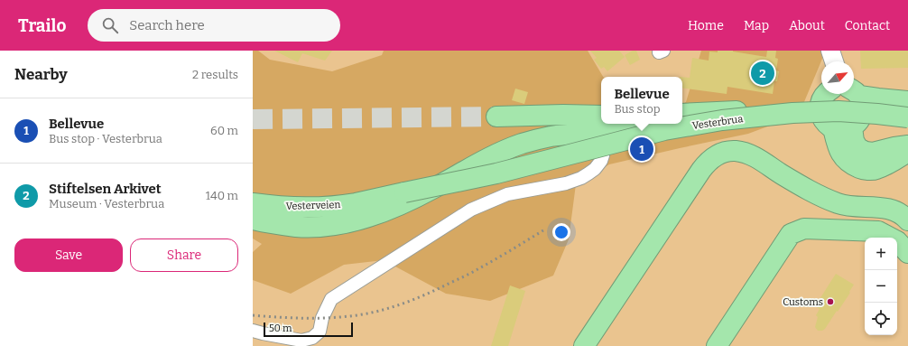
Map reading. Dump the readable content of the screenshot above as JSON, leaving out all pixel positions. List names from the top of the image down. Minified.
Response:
{"streets":{"highway":["Vesterbrua","Vesterveien"]},"crossings":[["Vesterbrua","Vesterveien"]],"places":["Customs"],"scale_bar":"50 m","north":"top right","page":{"header":"Trailo","search":"Search here","nav":["Home","Map","About","Contact"],"heading":["Nearby","2 results"],"pins":["2","1"],"popup":["Bellevue","Bus stop"],"list":[{"mark":"1","name":"Bellevue","note":"Bus stop · Vesterbrua","value":"60 m"},{"mark":"2","name":"Stiftelsen Arkivet","note":"Museum · Vesterbrua","value":"140 m"}],"buttons":["Save","Share"],"map_buttons":["+","−"],"scale":"50 m"}}
